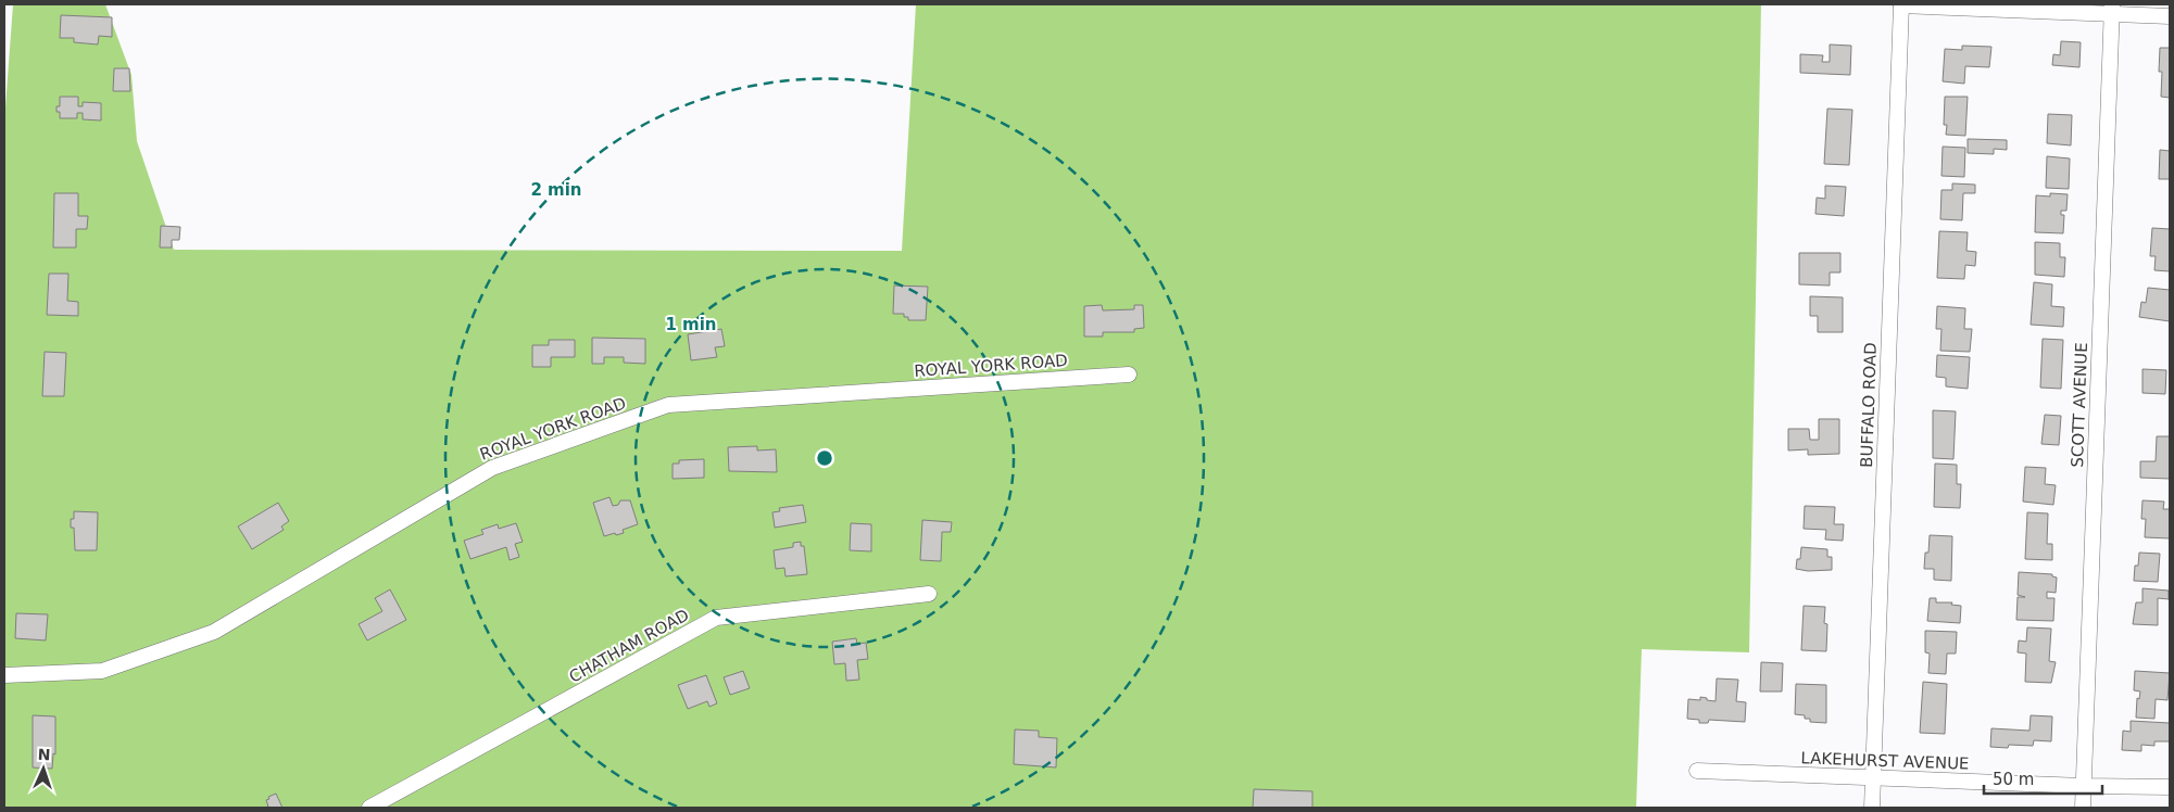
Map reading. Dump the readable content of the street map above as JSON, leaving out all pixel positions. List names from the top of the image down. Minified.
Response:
{"streets":{"street":["ROYAL YORK ROAD","BUFFALO ROAD","SCOTT AVENUE","CHATHAM ROAD","LAKEHURST AVENUE"]},"crossings":[["BUFFALO ROAD","LAKEHURST AVENUE"],["SCOTT AVENUE","LAKEHURST AVENUE"]],"scale_bar":"50 m","north":"top","rings":["2 min","1 min"]}
